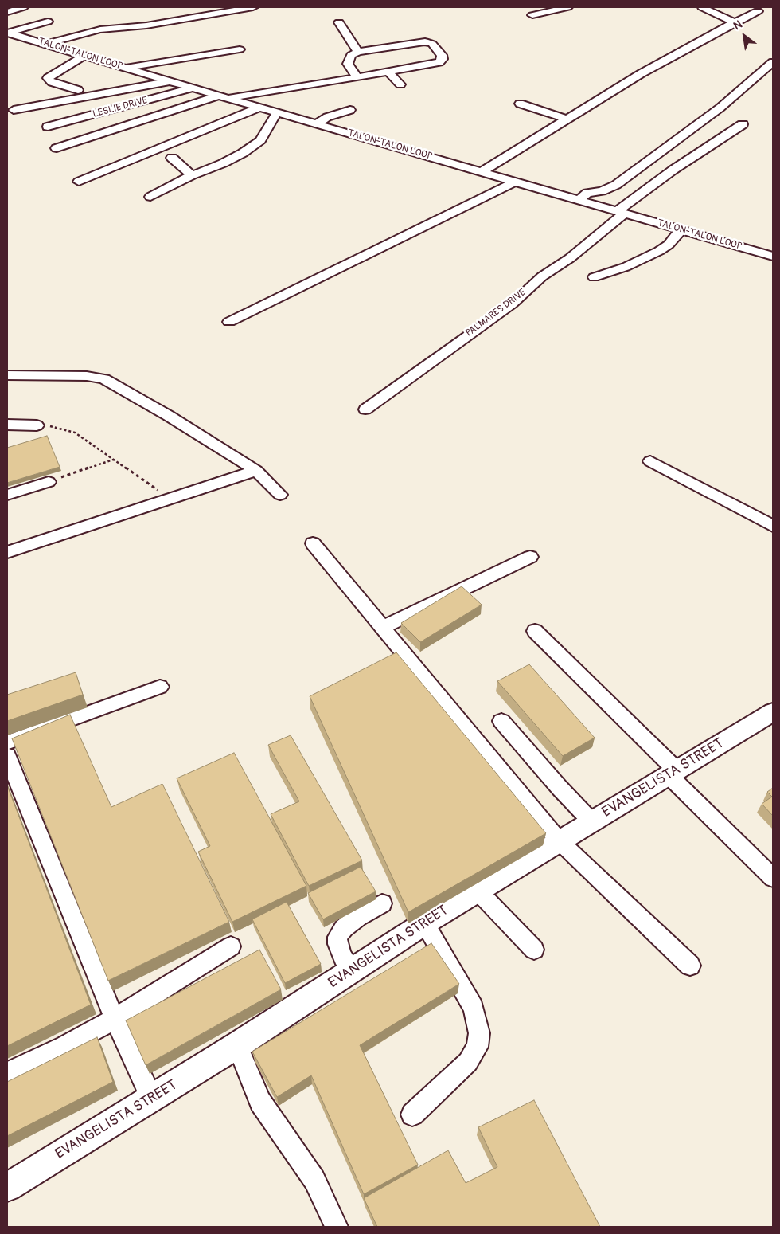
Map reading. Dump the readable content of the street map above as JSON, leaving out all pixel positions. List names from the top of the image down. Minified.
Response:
{"streets":{"main road":["EVANGELISTA STREET"],"street":["TALON-TALON LOOP","LESLIE DRIVE","PALMARES DRIVE"]},"crossings":[["TALON-TALON LOOP","LESLIE DRIVE"],["TALON-TALON LOOP","PALMARES DRIVE"]],"north":"top left"}
